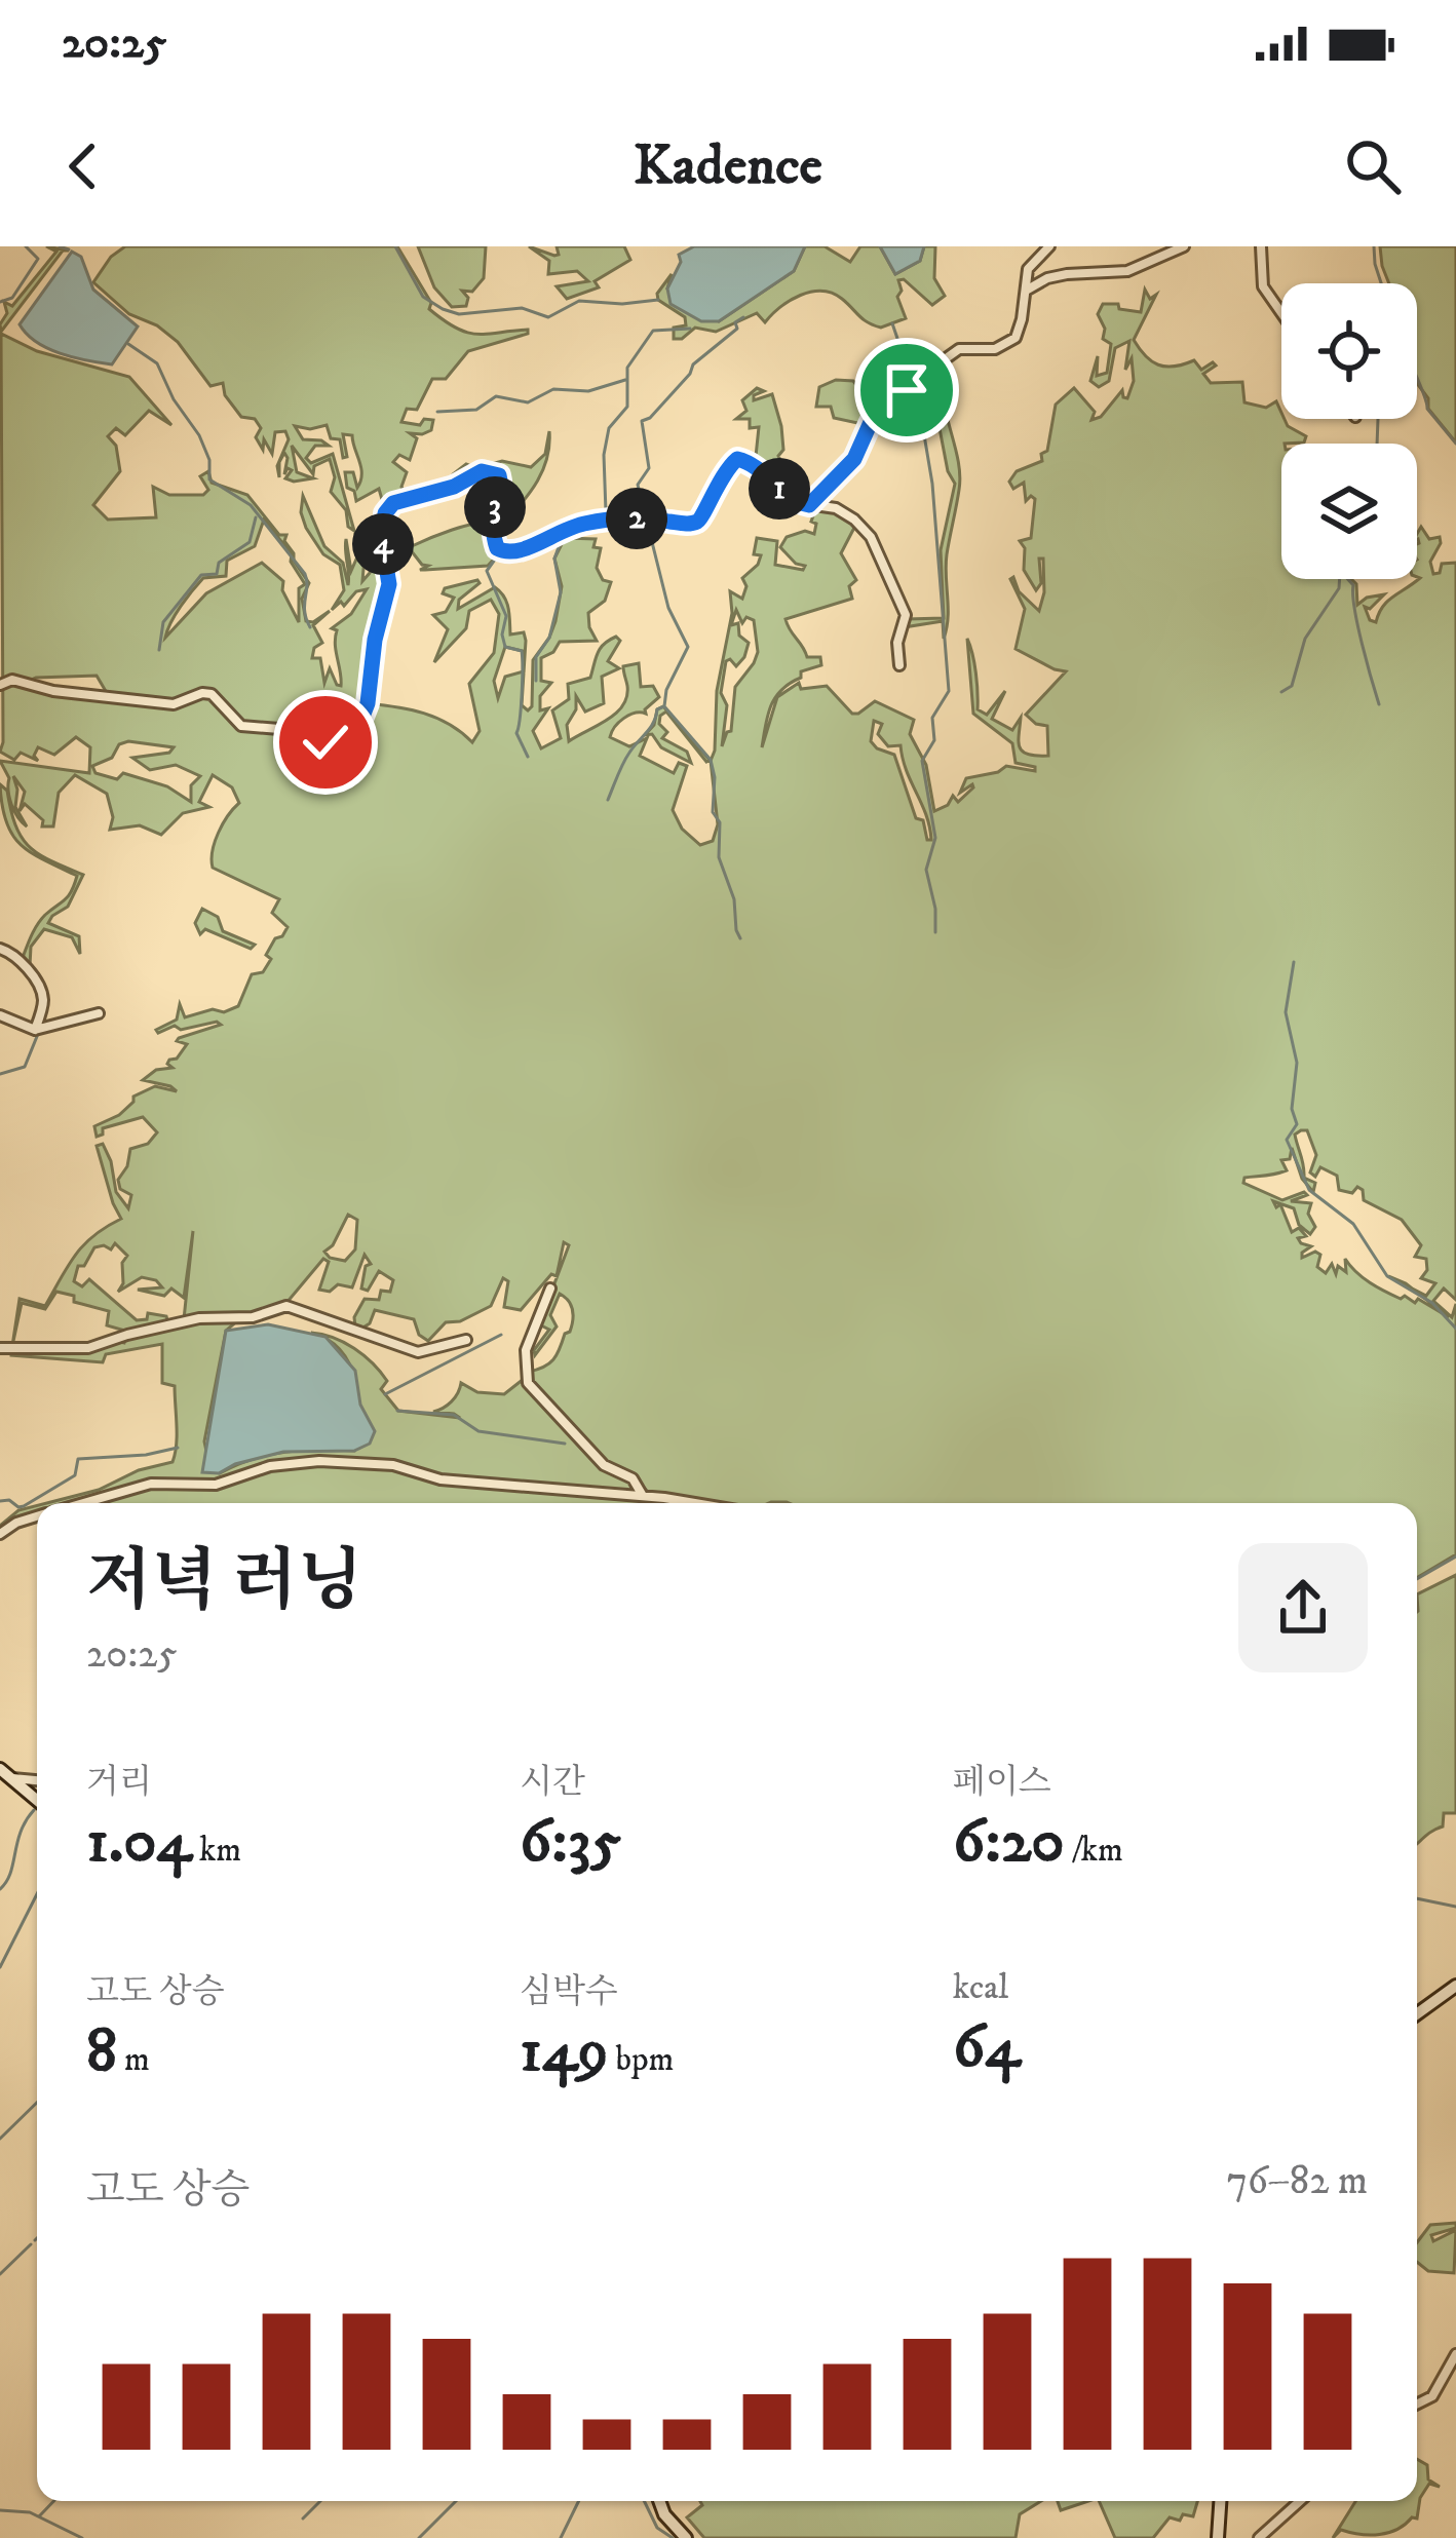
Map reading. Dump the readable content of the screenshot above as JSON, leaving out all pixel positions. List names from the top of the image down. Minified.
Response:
{"page":{"status":"20:25","header":"Kadence","pins":["1","3","2","4"],"heading":["저녁 러닝","20:25"],"stats":[["거리","1.04 km"],["시간","6:35"],["페이스","6:20 /km"],["고도 상승","8 m"],["심박수","149 bpm"],["kcal","64"]],"chart":["고도 상승","76–82 m"]}}
